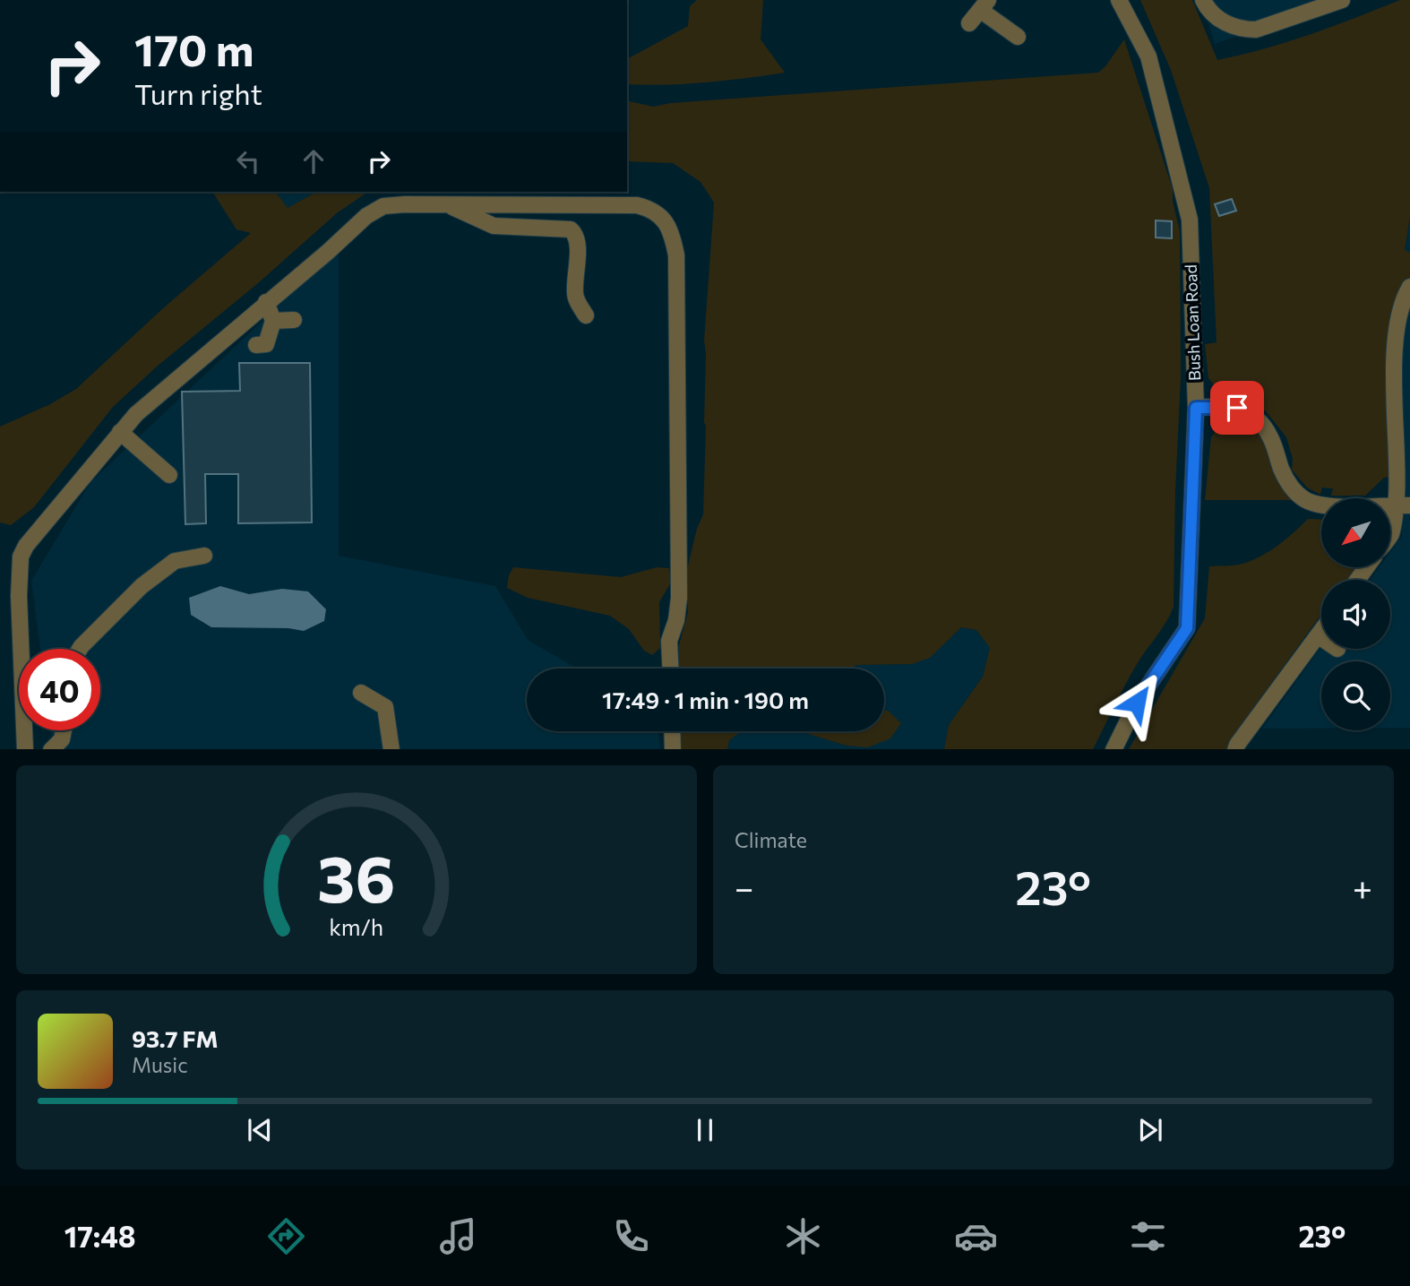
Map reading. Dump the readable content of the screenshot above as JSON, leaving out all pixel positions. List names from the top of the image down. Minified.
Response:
{"streets":{"street":["Bush Loan Road"]},"north":"bottom left","page":{"turn":["170 m","Turn right"],"limit":"40","trip":"17:49 · 1 min · 190 m","tile":"Climate","heat":["−","23°","+"],"song":["93.7 FM","Music"],"tabs":["17:48","23°"],"gauge":["36","km/h"]}}
